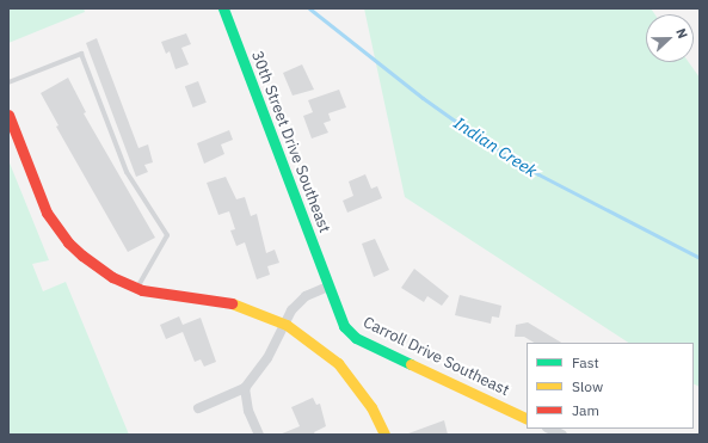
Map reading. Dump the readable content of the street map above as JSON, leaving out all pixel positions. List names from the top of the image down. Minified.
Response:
{"streets":{"street":["30th Street Drive Southeast","Carroll Drive Southeast"]},"crossings":[["30th Street Drive Southeast","Carroll Drive Southeast"]],"water":["Indian Creek"],"legend":["Fast","Slow","Jam"],"north":"right"}
